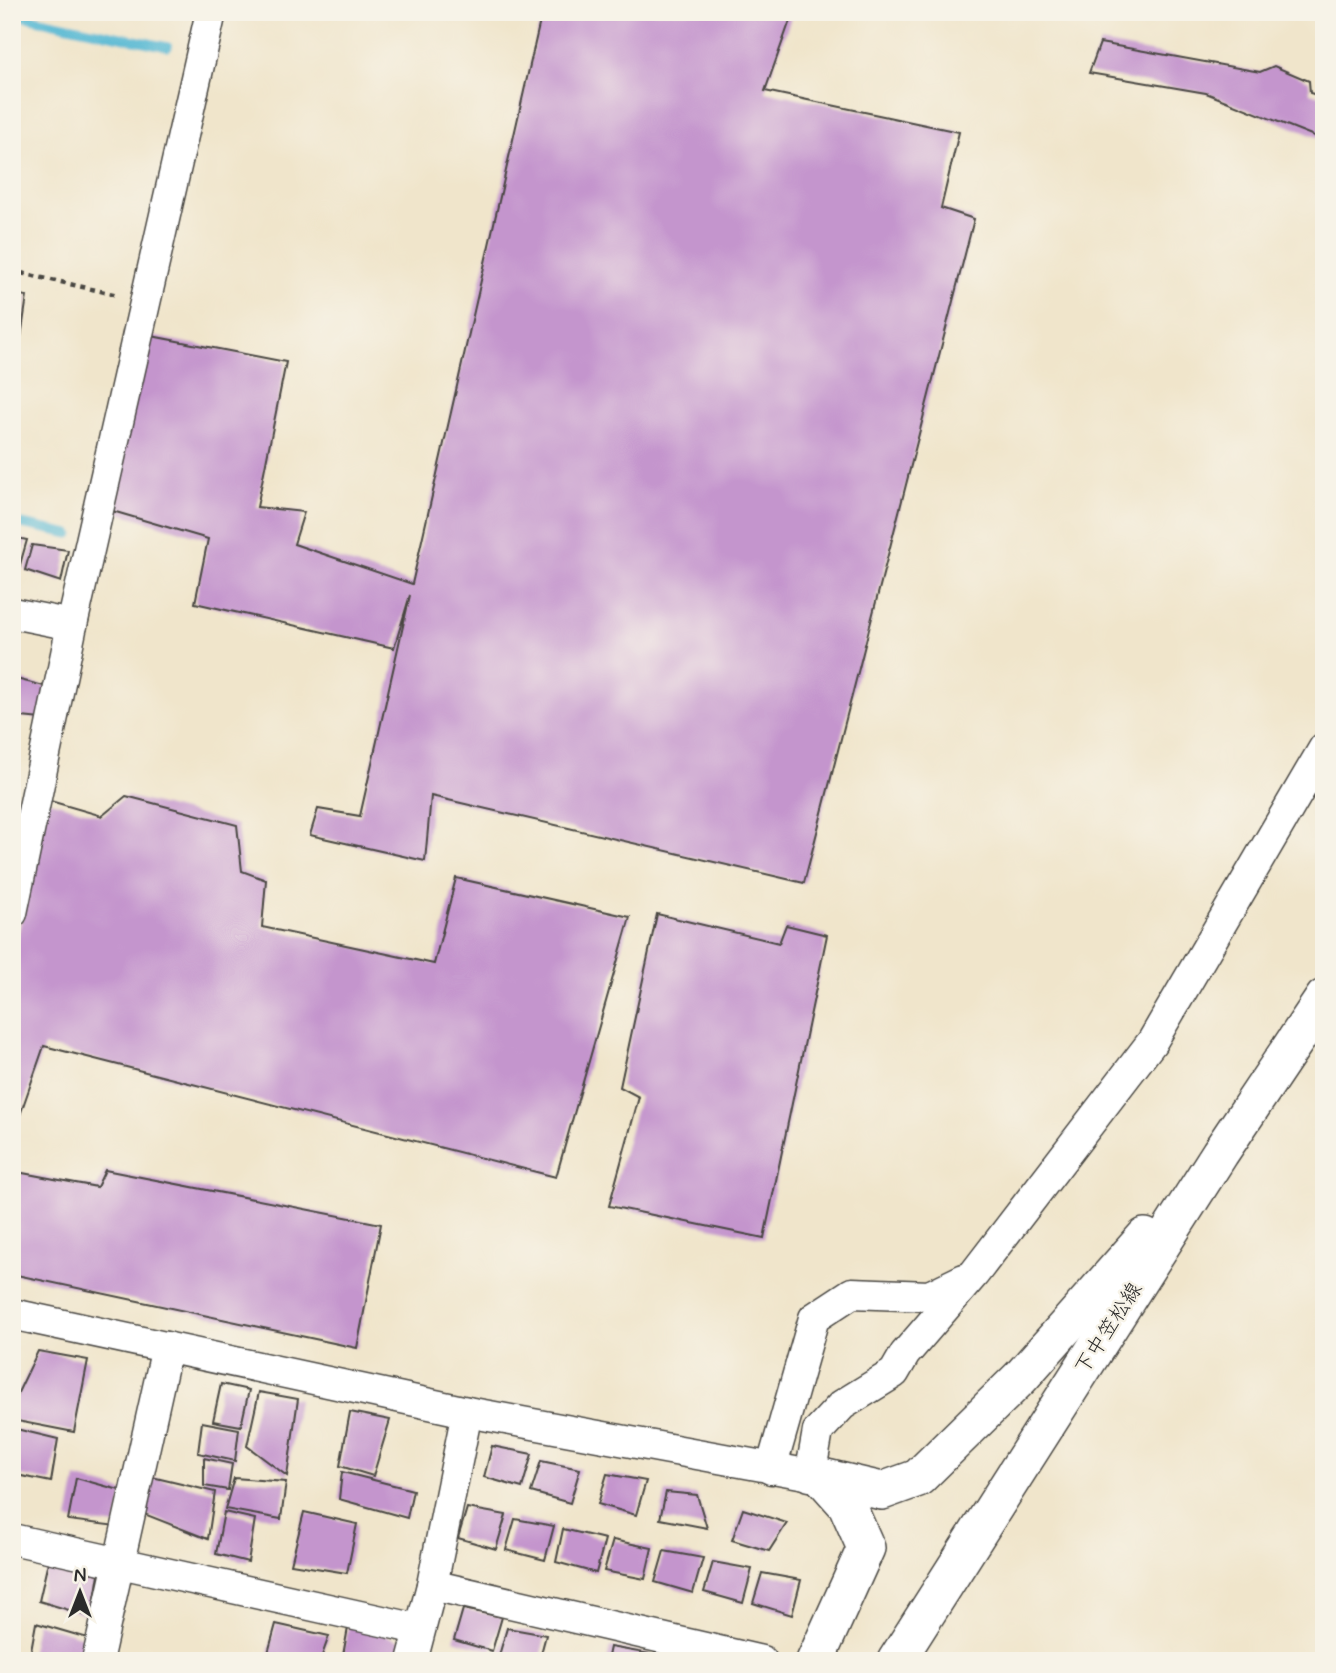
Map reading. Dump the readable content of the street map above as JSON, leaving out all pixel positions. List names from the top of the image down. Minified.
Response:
{"streets":{"main road":["下中笠松線"]},"north":"top"}
